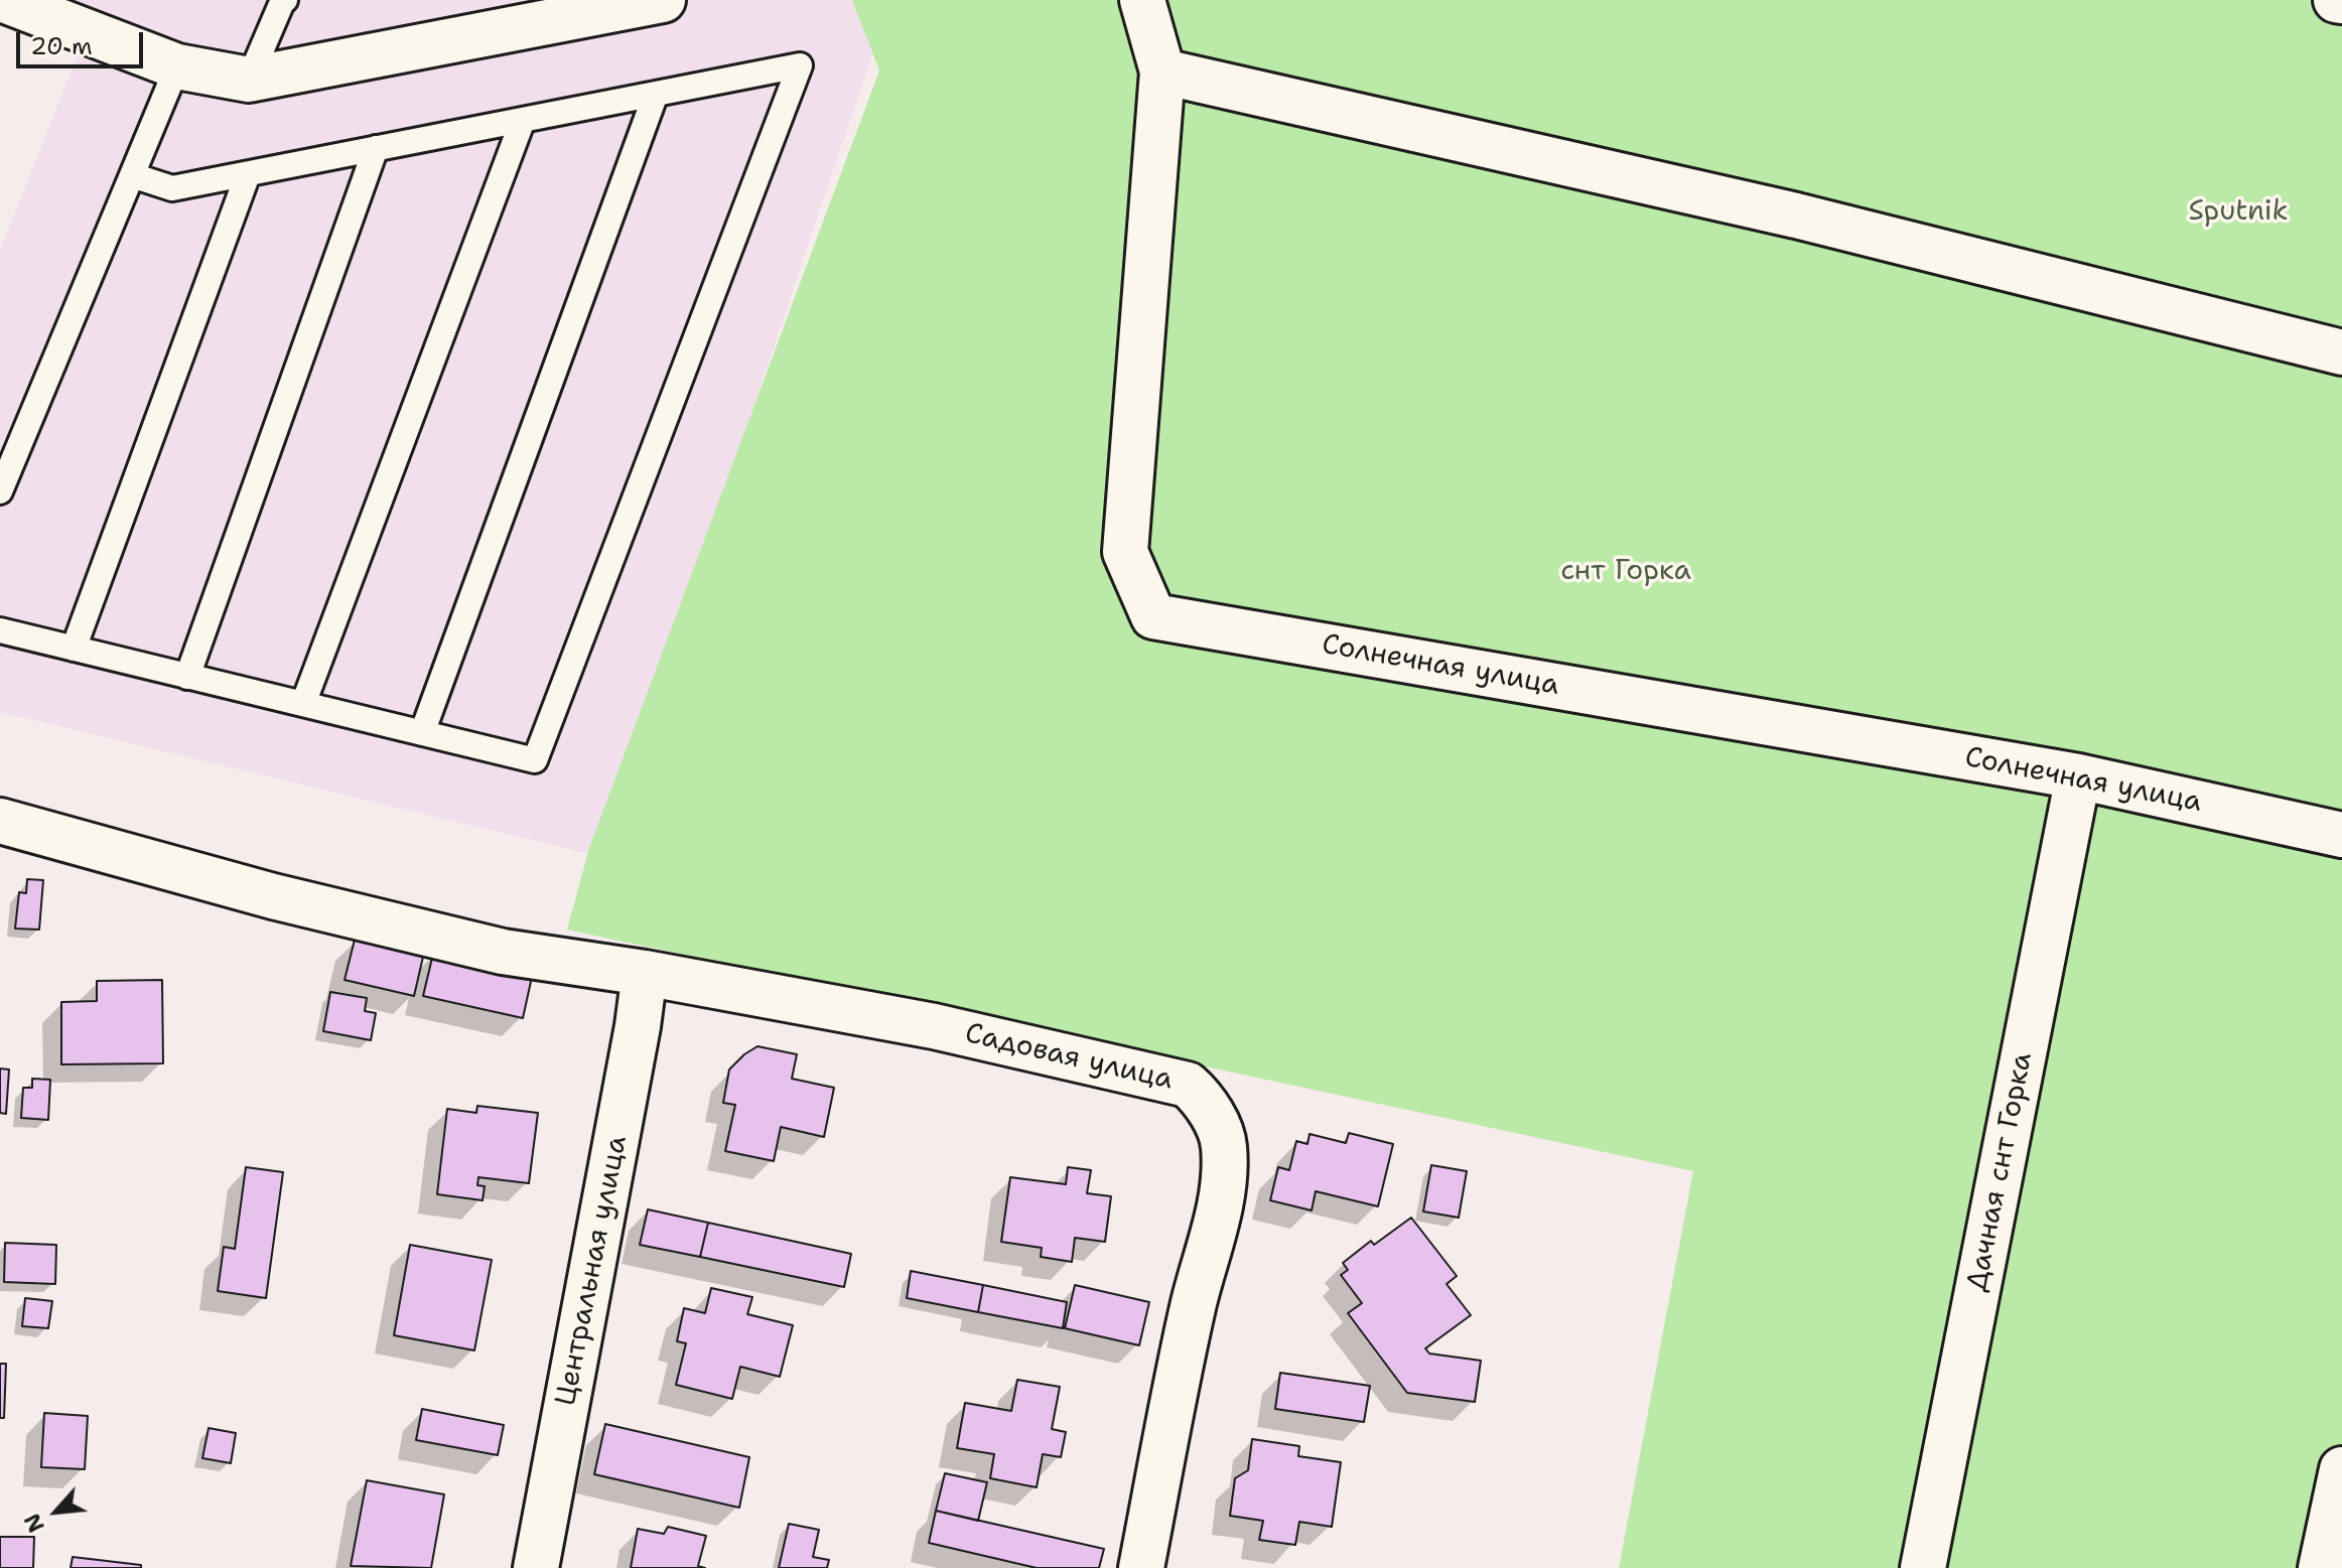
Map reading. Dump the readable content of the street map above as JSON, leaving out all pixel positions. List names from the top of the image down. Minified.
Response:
{"streets":{"street":["Солнечная улица","Садовая улица","Дачная снт Горка","Центральная улица"]},"crossings":[["Солнечная улица","Дачная снт Горка"],["Садовая улица","Центральная улица"]],"parks":["Sputnik","снт Горка"],"scale_bar":"20 m","north":"bottom left"}
